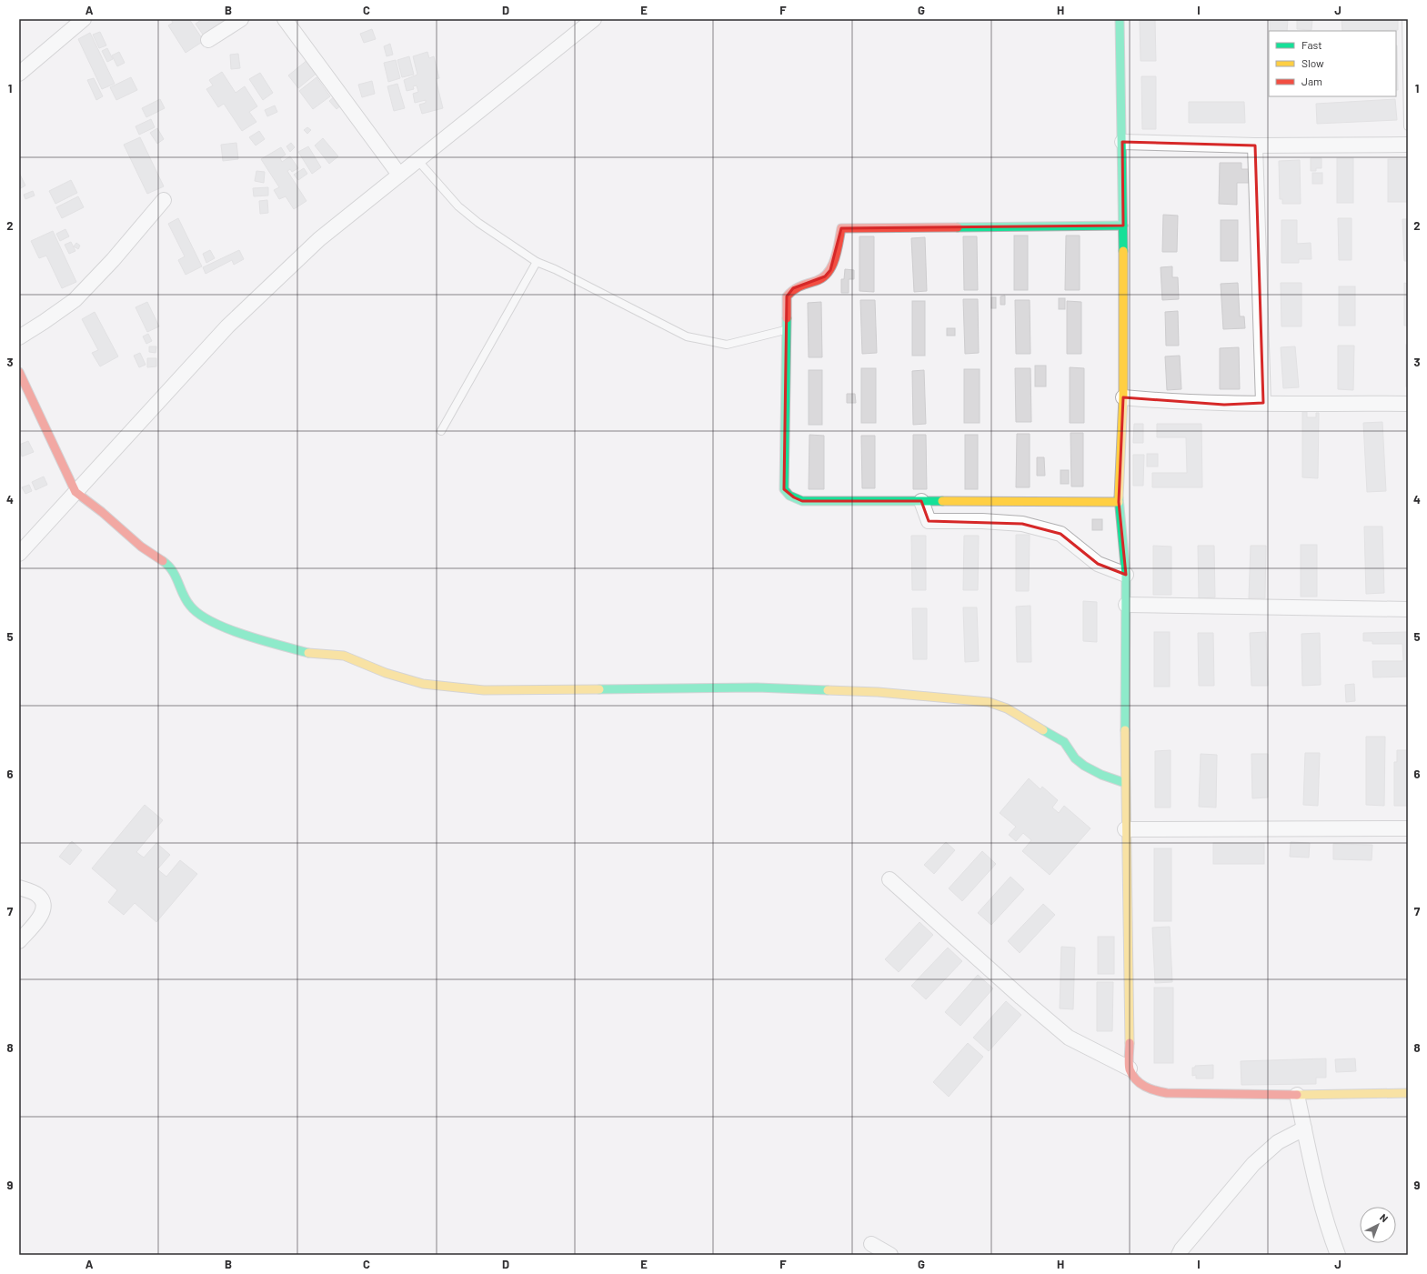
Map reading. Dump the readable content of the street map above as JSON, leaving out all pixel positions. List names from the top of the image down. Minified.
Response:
{"legend":["Fast","Slow","Jam"],"north":"top right","grid":{"columns":["A","B","C","D","E","F","G","H","I","J"],"rows":["1","2","3","4","5","6","7","8","9"]}}
